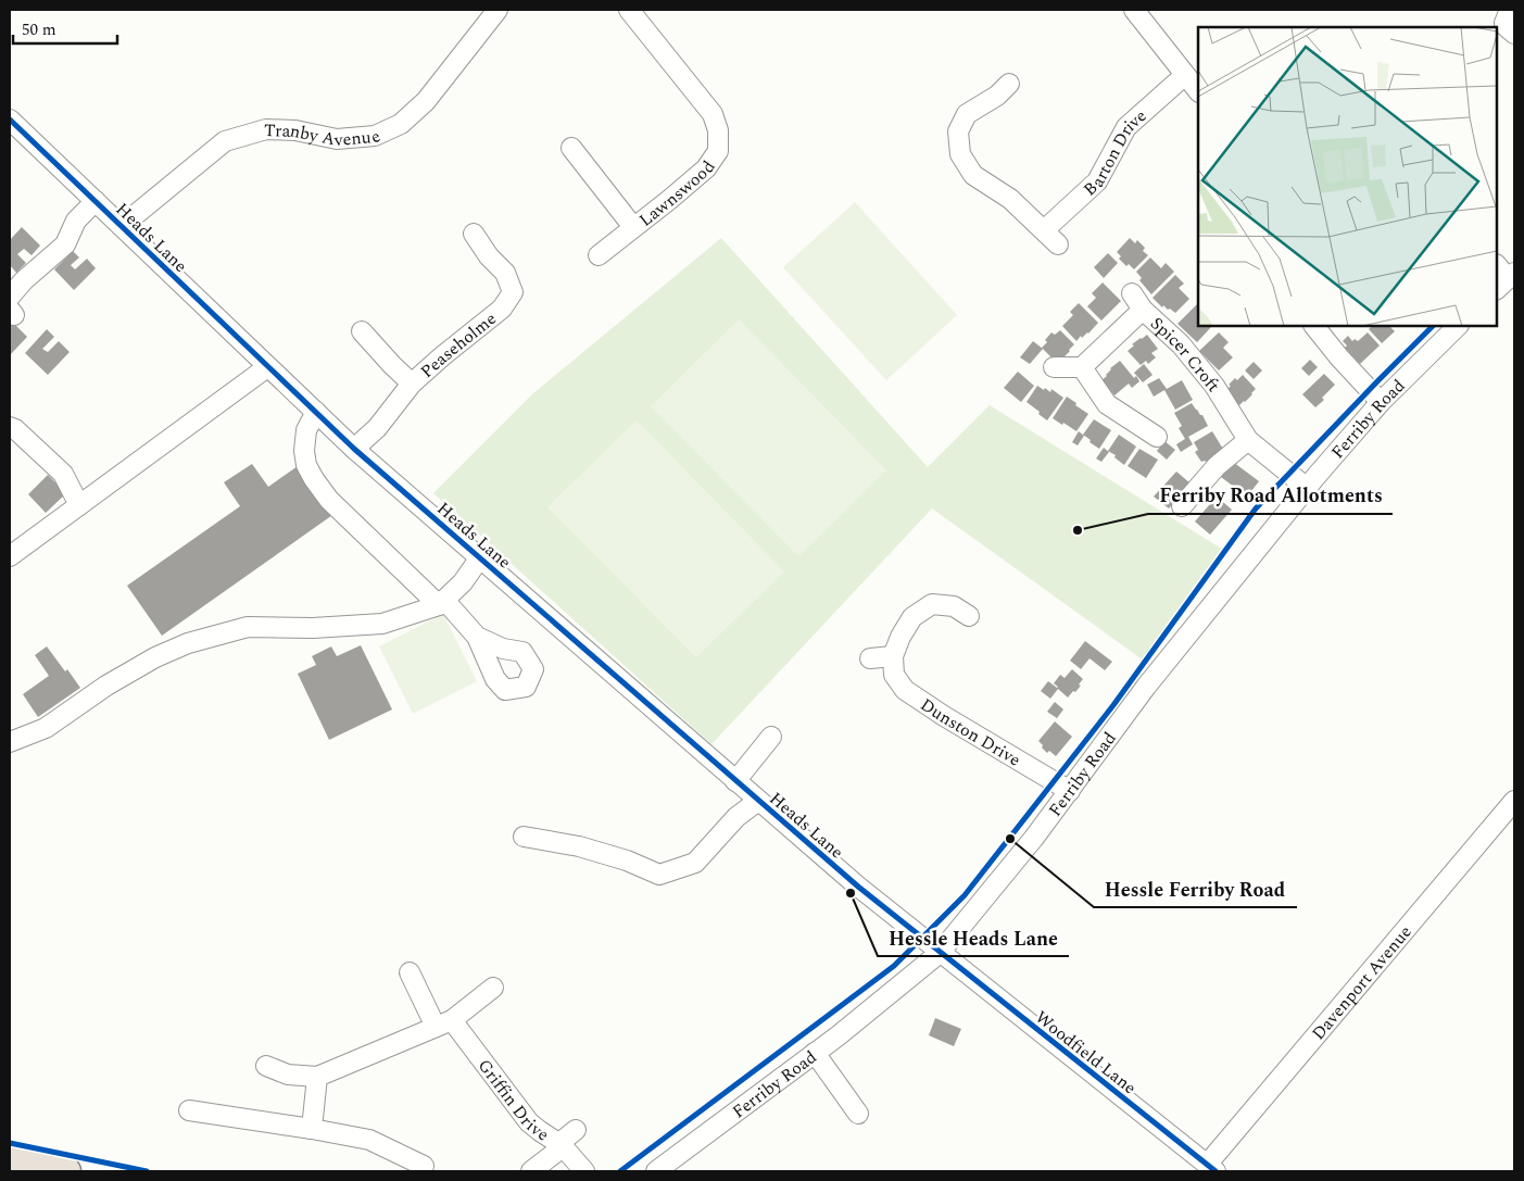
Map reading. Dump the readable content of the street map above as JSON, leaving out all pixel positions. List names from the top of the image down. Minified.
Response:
{"streets":{"street":["Tranby Avenue","Barton Drive","Lawnswood","Heads Lane","Peaseholme","Spicer Croft","Ferriby Road","Dunston Drive","Davenport Avenue","Woodfield Lane","Griffin Drive"]},"crossings":[["Tranby Avenue","Heads Lane"],["Heads Lane","Peaseholme"],["Heads Lane","Ferriby Road"],["Heads Lane","Woodfield Lane"],["Spicer Croft","Ferriby Road"],["Ferriby Road","Dunston Drive"],["Ferriby Road","Woodfield Lane"],["Davenport Avenue","Woodfield Lane"]],"places":["Ferriby Road Allotments","Hessle Ferriby Road","Hessle Heads Lane"],"scale_bar":"50 m"}
